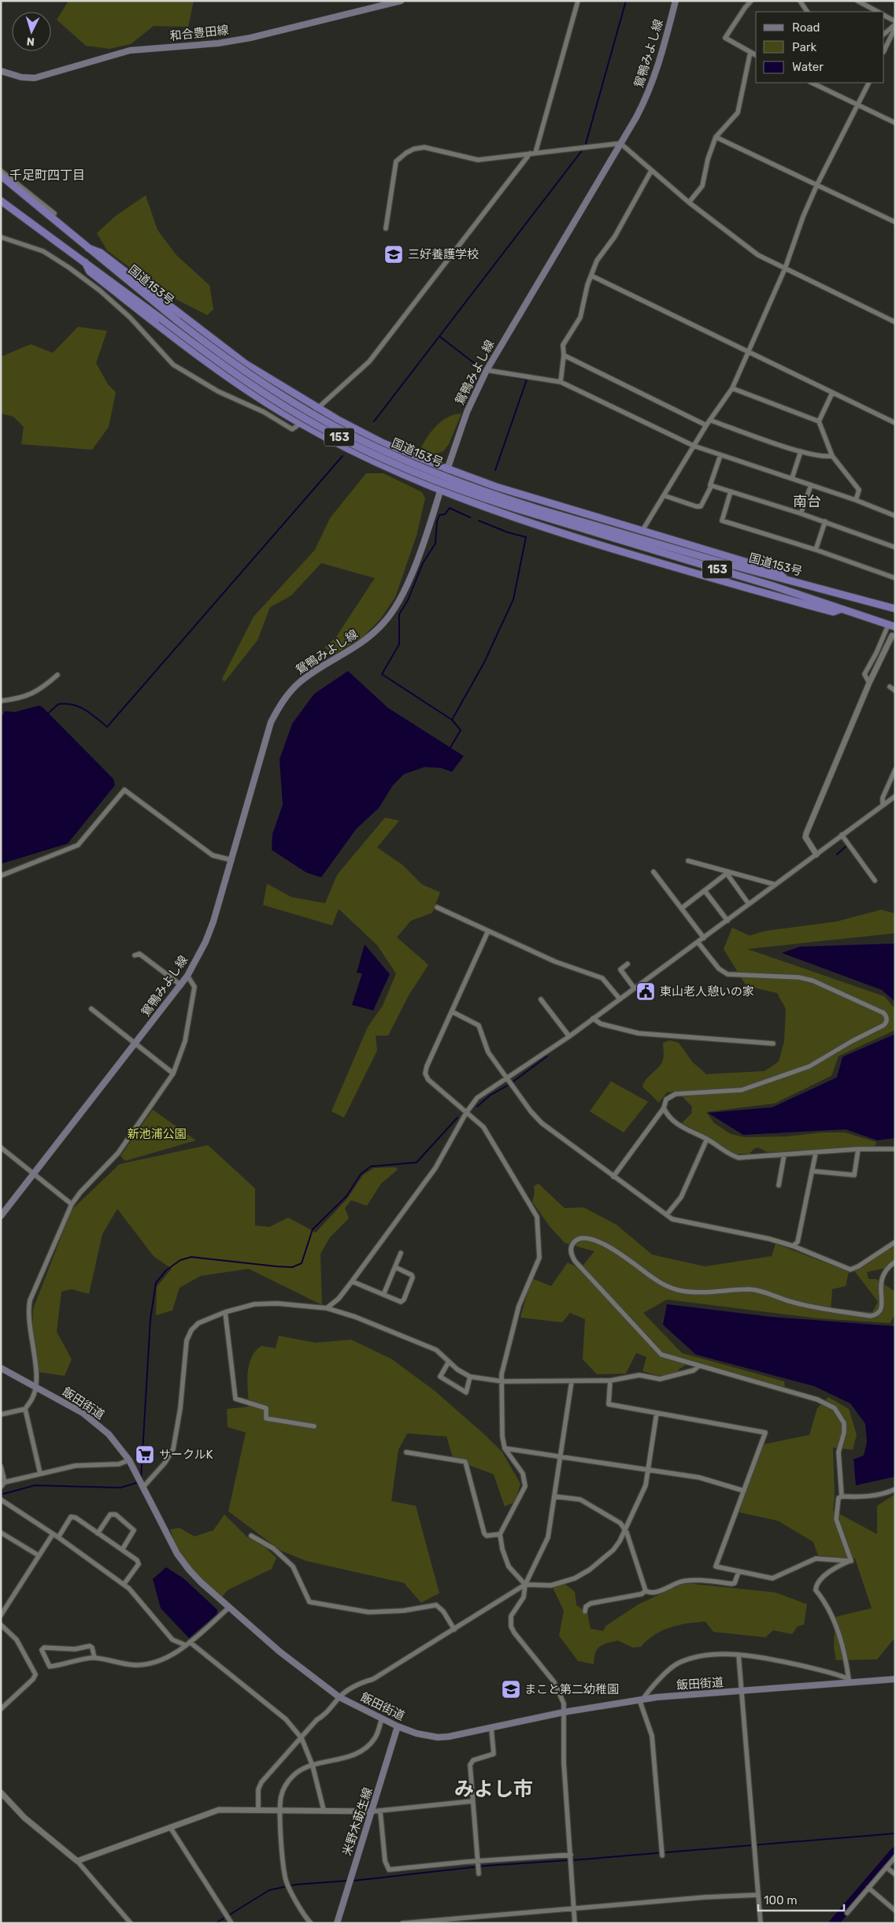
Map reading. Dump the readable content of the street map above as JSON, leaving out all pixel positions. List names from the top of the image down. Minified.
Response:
{"streets":{"highway":["国道153号","153"],"main road":["和合豊田線","鴛鴨みよし線","飯田街道","米野木莇生線"]},"crossings":[["飯田街道","米野木莇生線"]],"districts":["千足町四丁目","南台","みよし市"],"parks":["新池浦公園"],"places":{"school or university":["三好養護学校","まこと第二幼稚園"],"public building":["東山老人憩いの家"],"supermarket":["サークルK"]},"legend":["Road","Park","Water"],"scale_bar":"100 m","north":"bottom"}
